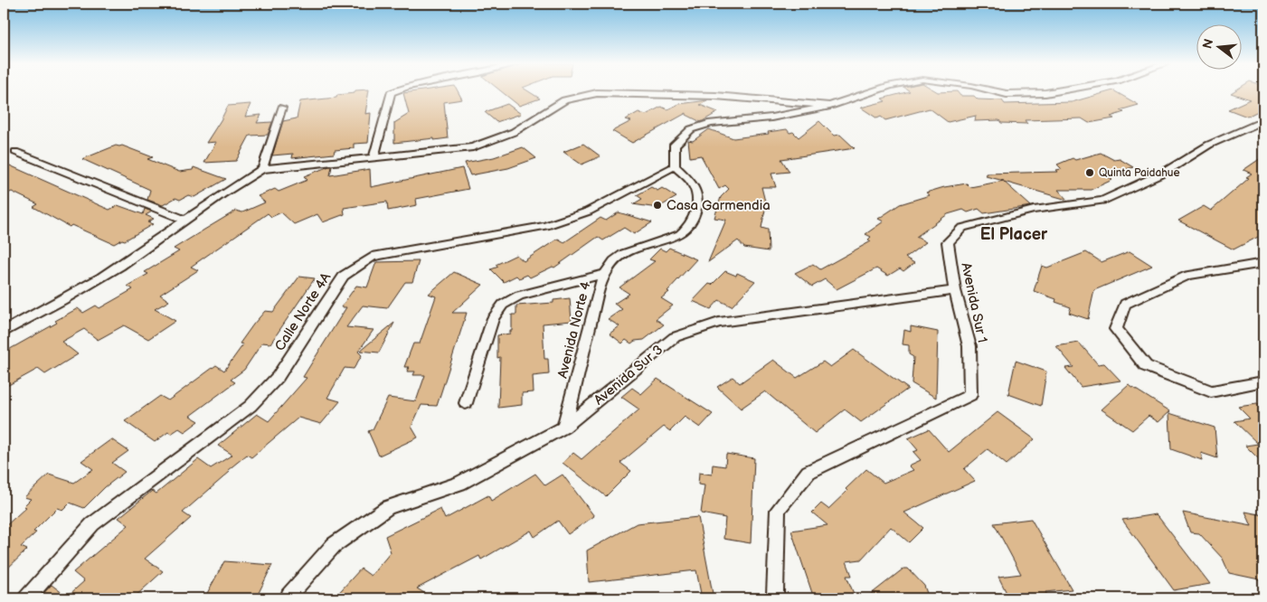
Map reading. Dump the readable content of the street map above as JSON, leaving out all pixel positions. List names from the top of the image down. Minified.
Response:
{"streets":{"street":["Avenida Sur 1","Calle Norte 4A","Avenida Norte 4","Avenida Sur 3"]},"crossings":[["Avenida Sur 1","Avenida Sur 3"],["Calle Norte 4A","Avenida Norte 4"],["Avenida Norte 4","Avenida Sur 3"]],"districts":["El Placer"],"places":["Quinta Paidahue","Casa Garmendia"],"north":"left"}
